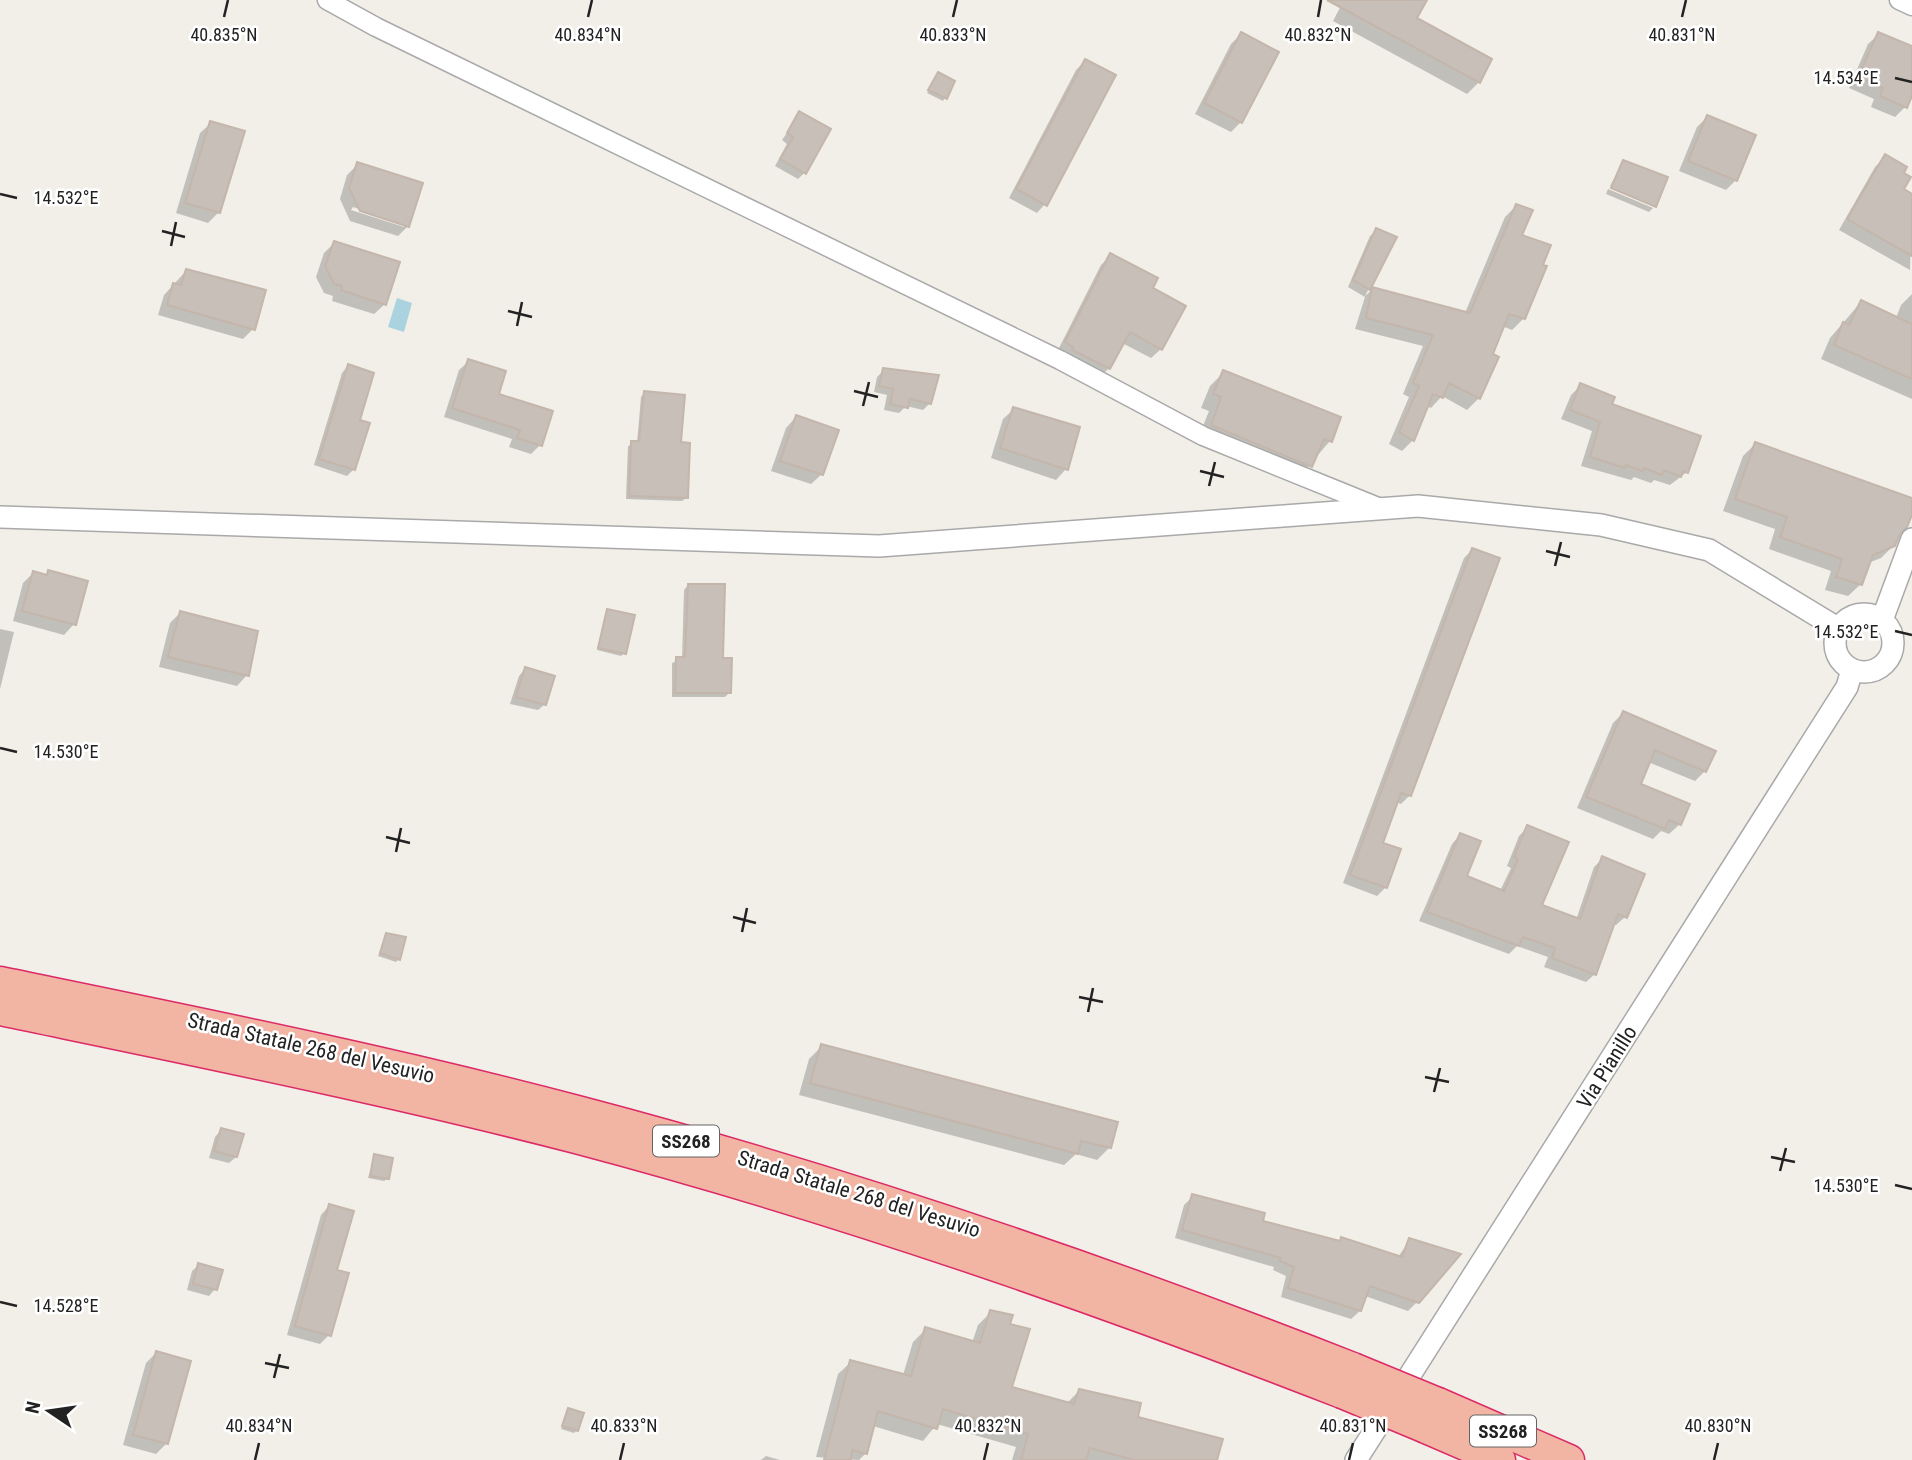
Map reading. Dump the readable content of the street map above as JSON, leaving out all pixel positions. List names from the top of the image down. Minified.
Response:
{"streets":{"highway":["Strada Statale 268 del Vesuvio","SS268"],"street":["Via Pianillo"]},"north":"left","coordinates":["40.834°N","40.833°N","40.832°N","40.831°N","40.835°N","14.534°E","14.532°E","14.530°E","14.528°E","40.830°N"]}
